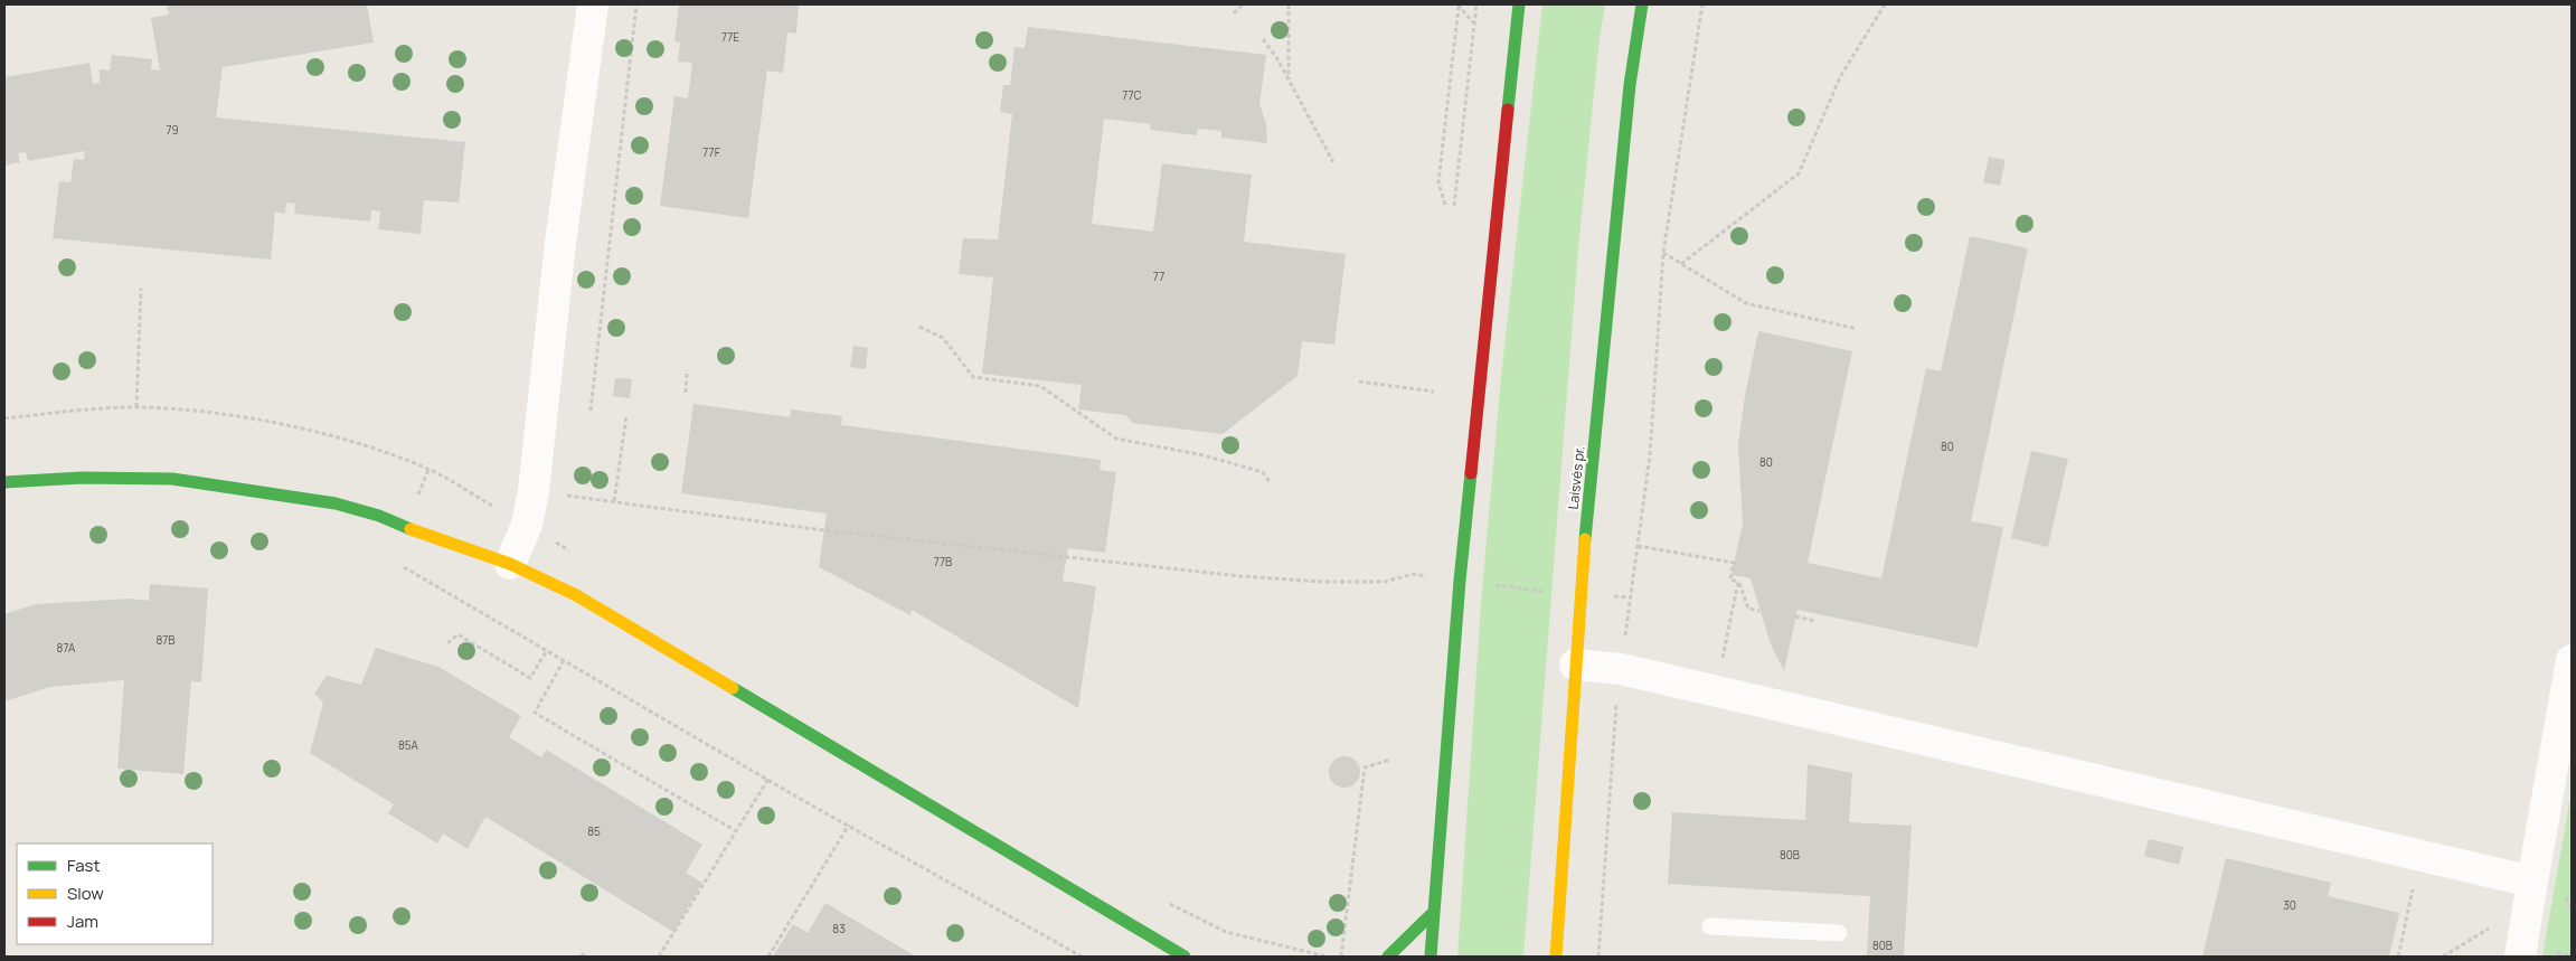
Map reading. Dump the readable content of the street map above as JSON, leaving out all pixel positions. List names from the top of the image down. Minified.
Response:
{"streets":{"main road":["Laisvės pr."]},"house_numbers":["77E","77C","79","77F","77","80","80","77B","87B","87A","85A","85","80B","30","83","80B"],"legend":["Fast","Slow","Jam"]}
